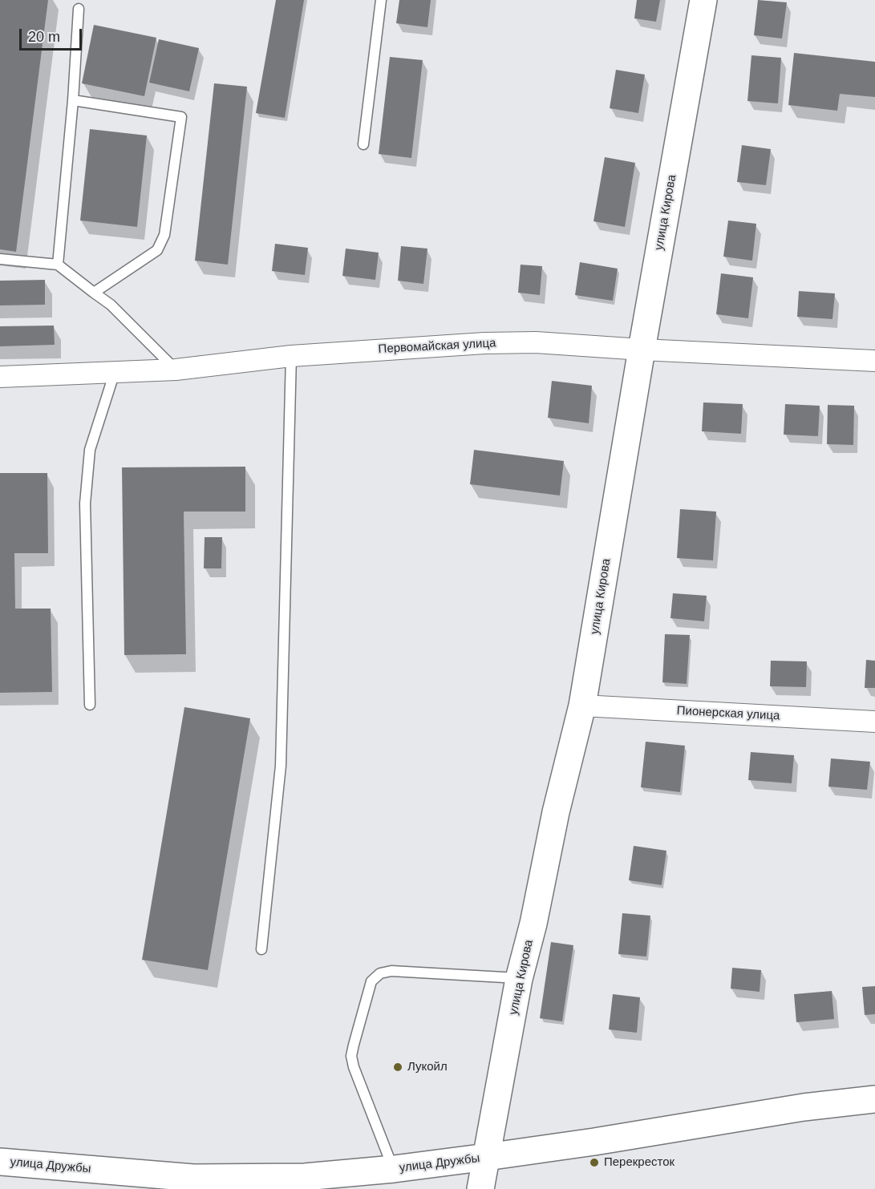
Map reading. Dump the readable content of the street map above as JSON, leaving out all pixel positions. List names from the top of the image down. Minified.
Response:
{"streets":{"street":["улица Кирова","Первомайская улица","Пионерская улица","улица Дружбы"]},"crossings":[["улица Кирова","Первомайская улица"],["улица Кирова","Пионерская улица"],["улица Кирова","улица Дружбы"]],"places":["Лукойл","Перекресток"],"scale_bar":"20 m"}
